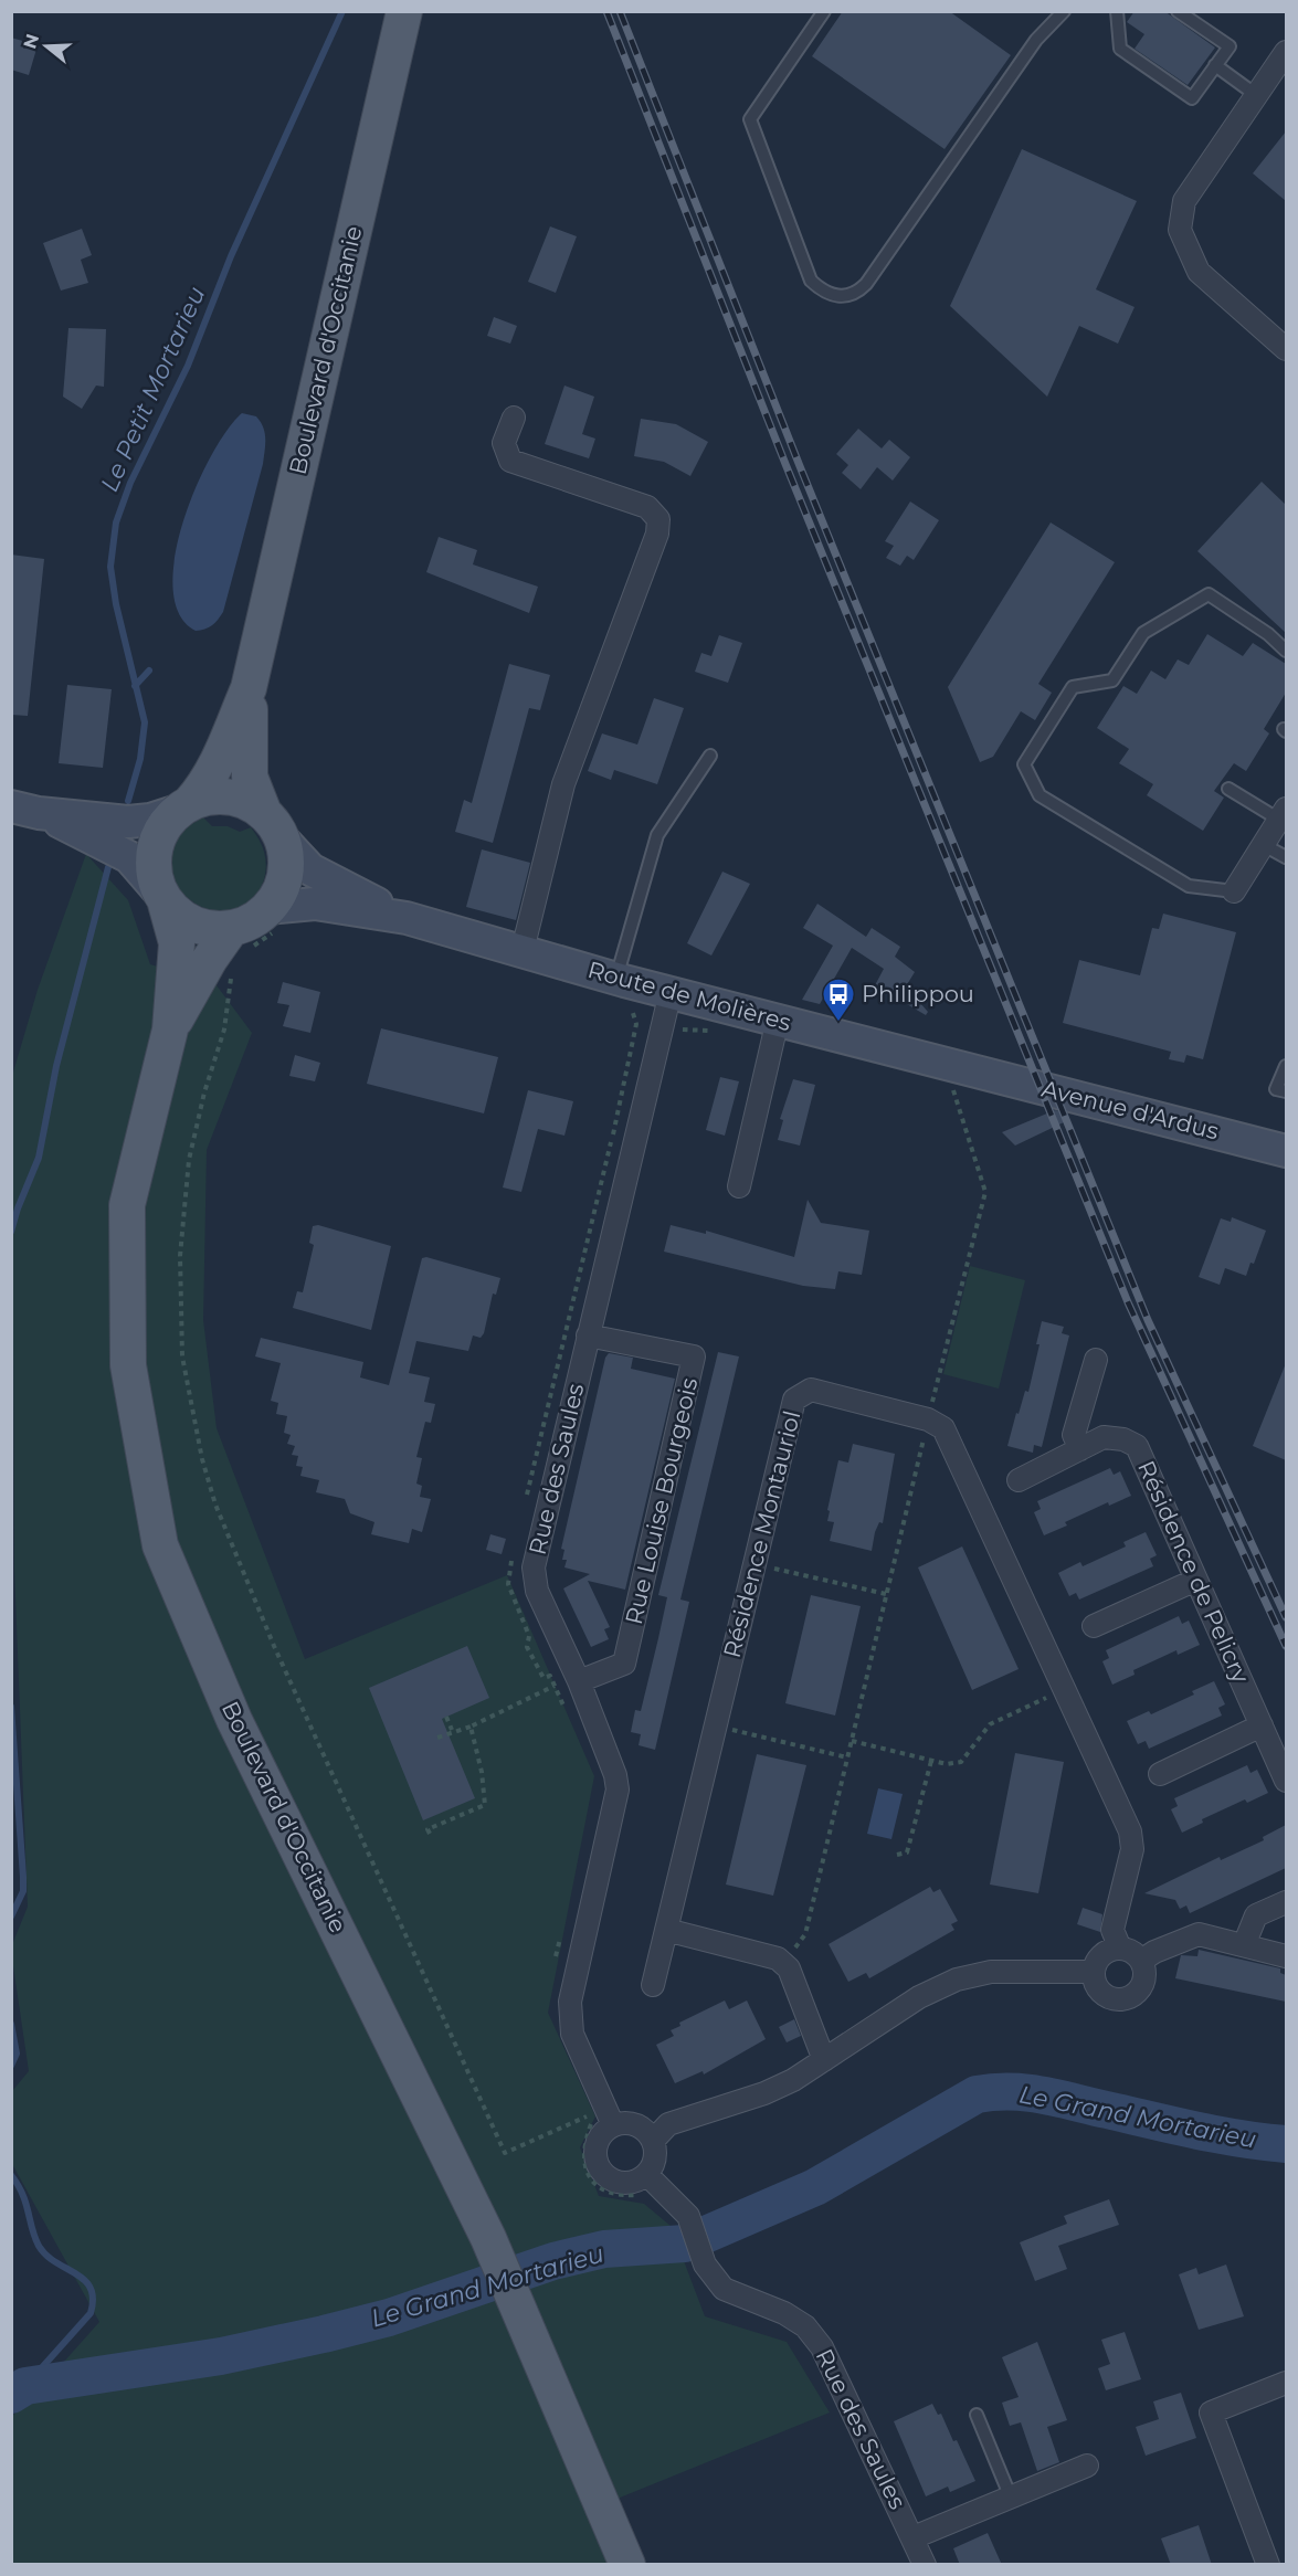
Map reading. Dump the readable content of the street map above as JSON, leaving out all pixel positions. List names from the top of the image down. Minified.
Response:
{"streets":{"main road":["Boulevard d'Occitanie","Route de Molières","Avenue d'Ardus"],"street":["Rue des Saules","Rue Louise Bourgeois","Résidence Montauriol","Résidence de Pelicry"]},"crossings":[["Boulevard d'Occitanie","Route de Molières"],["Route de Molières","Avenue d'Ardus"],["Route de Molières","Rue des Saules"],["Rue des Saules","Rue Louise Bourgeois"]],"water":["Le Petit Mortarieu","Le Grand Mortarieu"],"places":{"bus stop":["Philippou"]},"north":"left"}
